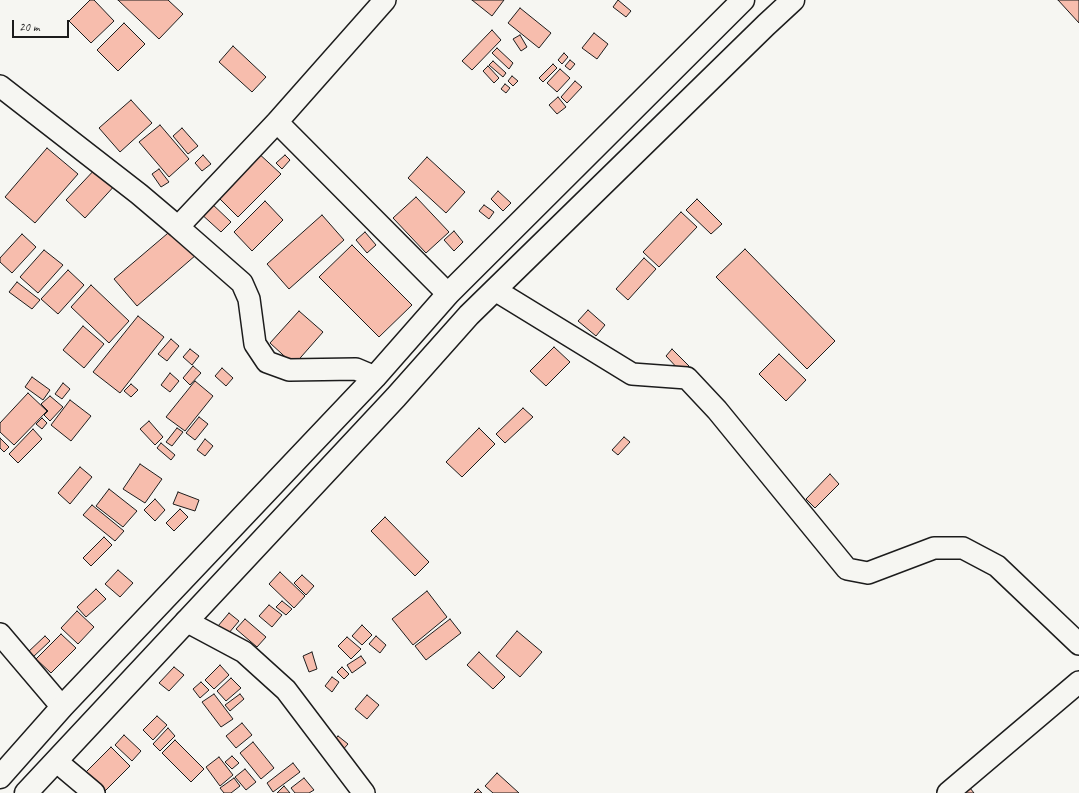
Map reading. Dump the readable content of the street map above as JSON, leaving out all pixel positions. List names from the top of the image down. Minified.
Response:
{"scale_bar":"20 m"}
